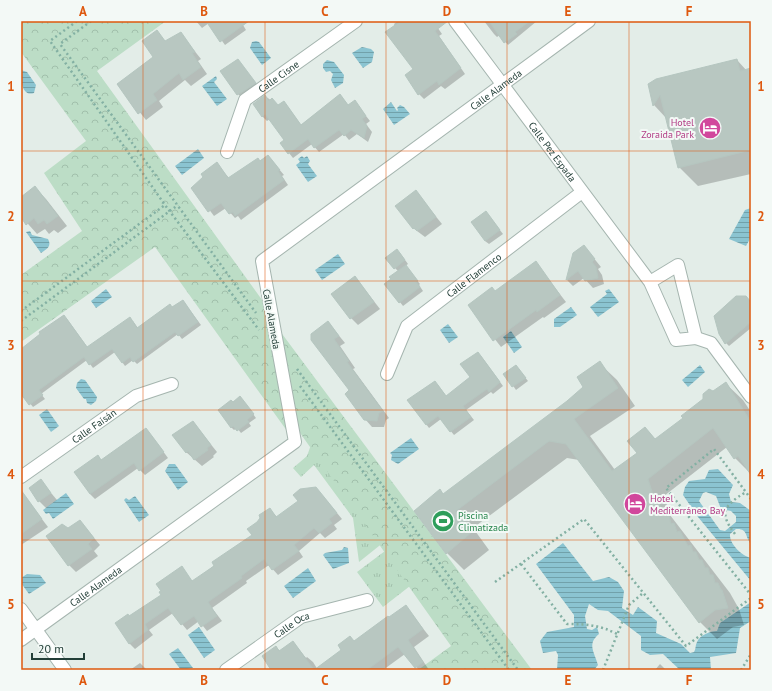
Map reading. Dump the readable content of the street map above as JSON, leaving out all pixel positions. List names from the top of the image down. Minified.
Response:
{"streets":{"street":["Calle Cisne","Calle Alameda","Calle Pez Espada","Calle Flamenco","Calle Faisán","Calle Oca"]},"crossings":[["Calle Alameda","Calle Pez Espada"],["Calle Pez Espada","Calle Flamenco"]],"places":{"hotel":["Hotel Zoraida Park","Hotel Mediterráneo Bay"],"sports":["Piscina Climatizada"]},"scale_bar":"20 m","grid":{"columns":["A","B","C","D","E","F"],"rows":["1","2","3","4","5"]}}
